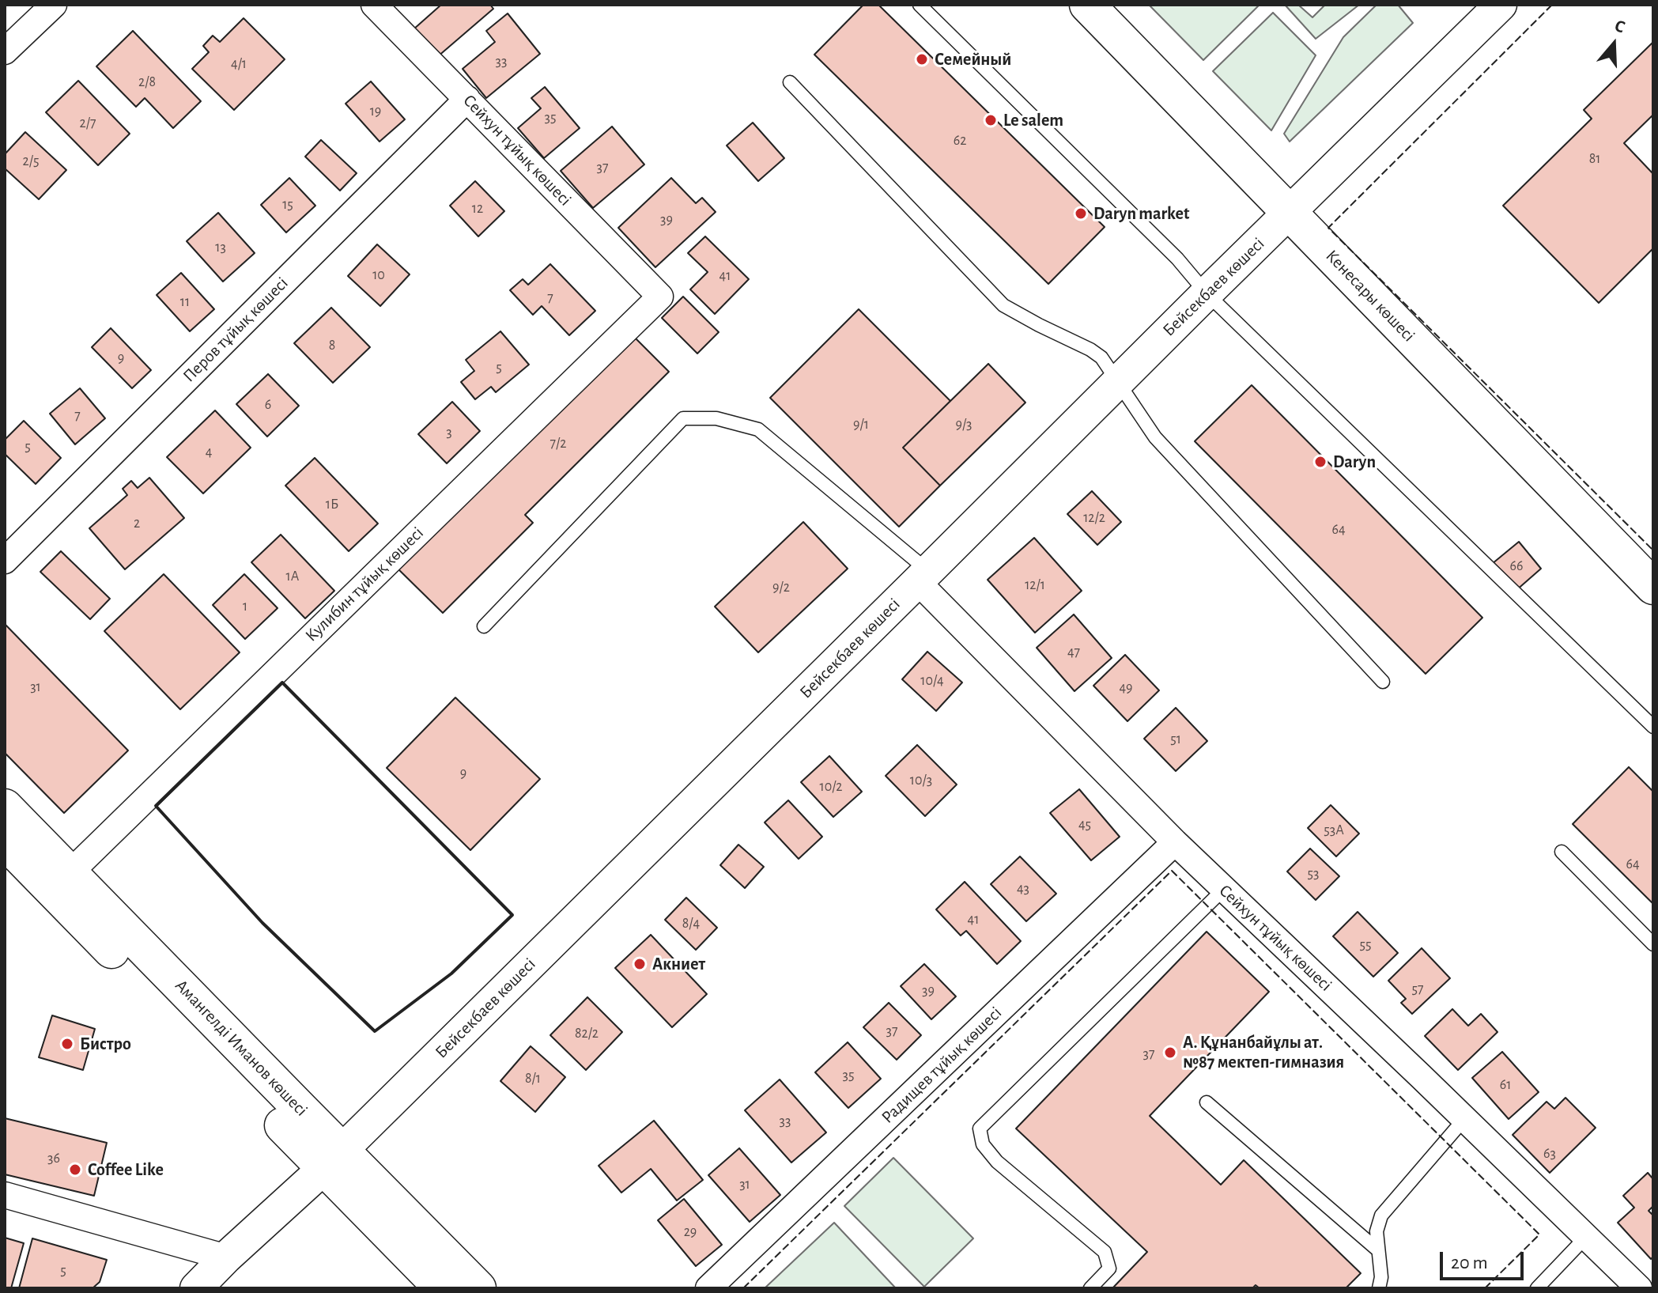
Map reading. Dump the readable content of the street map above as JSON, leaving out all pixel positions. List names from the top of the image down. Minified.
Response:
{"streets":{"main road":["Кенесары көшесі","Амангелді Иманов көшесі"],"street":["Сейхун тұйық көшесі","Бейсекбаев көшесі","Перов тұйық көшесі","Кулибин тұйық көшесі","Радищев тұйық көшесі"]},"crossings":[["Сейхун тұйық көшесі","Бейсекбаев көшесі"],["Сейхун тұйық көшесі","Перов тұйық көшесі"],["Сейхун тұйық көшесі","Кулибин тұйық көшесі"],["Сейхун тұйық көшесі","Радищев тұйық көшесі"],["Бейсекбаев көшесі","Кенесары көшесі"],["Бейсекбаев көшесі","Амангелді Иманов көшесі"],["Кулибин тұйық көшесі","Амангелді Иманов көшесі"]],"places":["Семейный","Le salem","Daryn market","Daryn","Акниет","Бистро","А. Құнанбайұлы ат. №87 мектеп-гимназия","Coffee Like"],"house_numbers":["33","4/1","2/8","19","35","2/7","62","81","2/5","37","15","12","39","13","10","41","7","11","8","9","5","6","7","9/1","9/3","3","7/2","5","4","1Б","12/2","2","64","66","1А","12/1","9/2","1","47","10/4","31","49","51","9","10/3","10/2","45","53А","64","53","43","41","8/4","55","57","39","37","82/2","37","35","8/1","61","33","63","36","31","29","5"],"scale_bar":"20 m","north":"top"}
